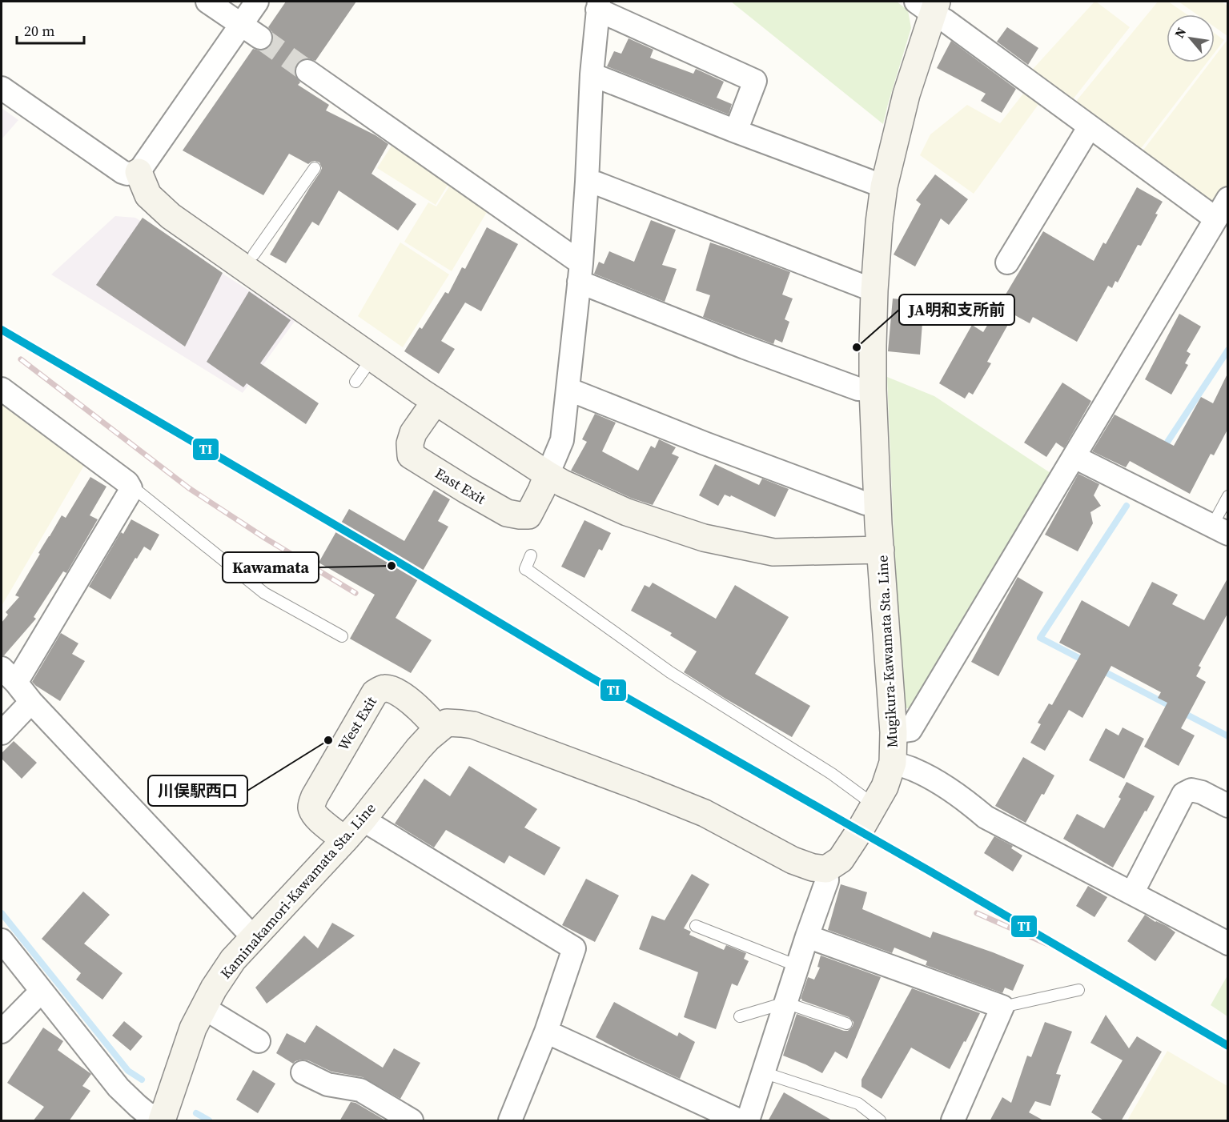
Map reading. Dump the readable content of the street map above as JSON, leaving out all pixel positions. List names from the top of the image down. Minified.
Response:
{"streets":{"main road":["East Exit","Mugikura-Kawamata Sta. Line","West Exit","Kaminakamori-Kawamata Sta. Line"]},"crossings":[["West Exit","Kaminakamori-Kawamata Sta. Line"]],"places":["JA明和支所前","Kawamata","川俣駅西口"],"lines":["transit line TI"],"scale_bar":"20 m","north":"top left"}
